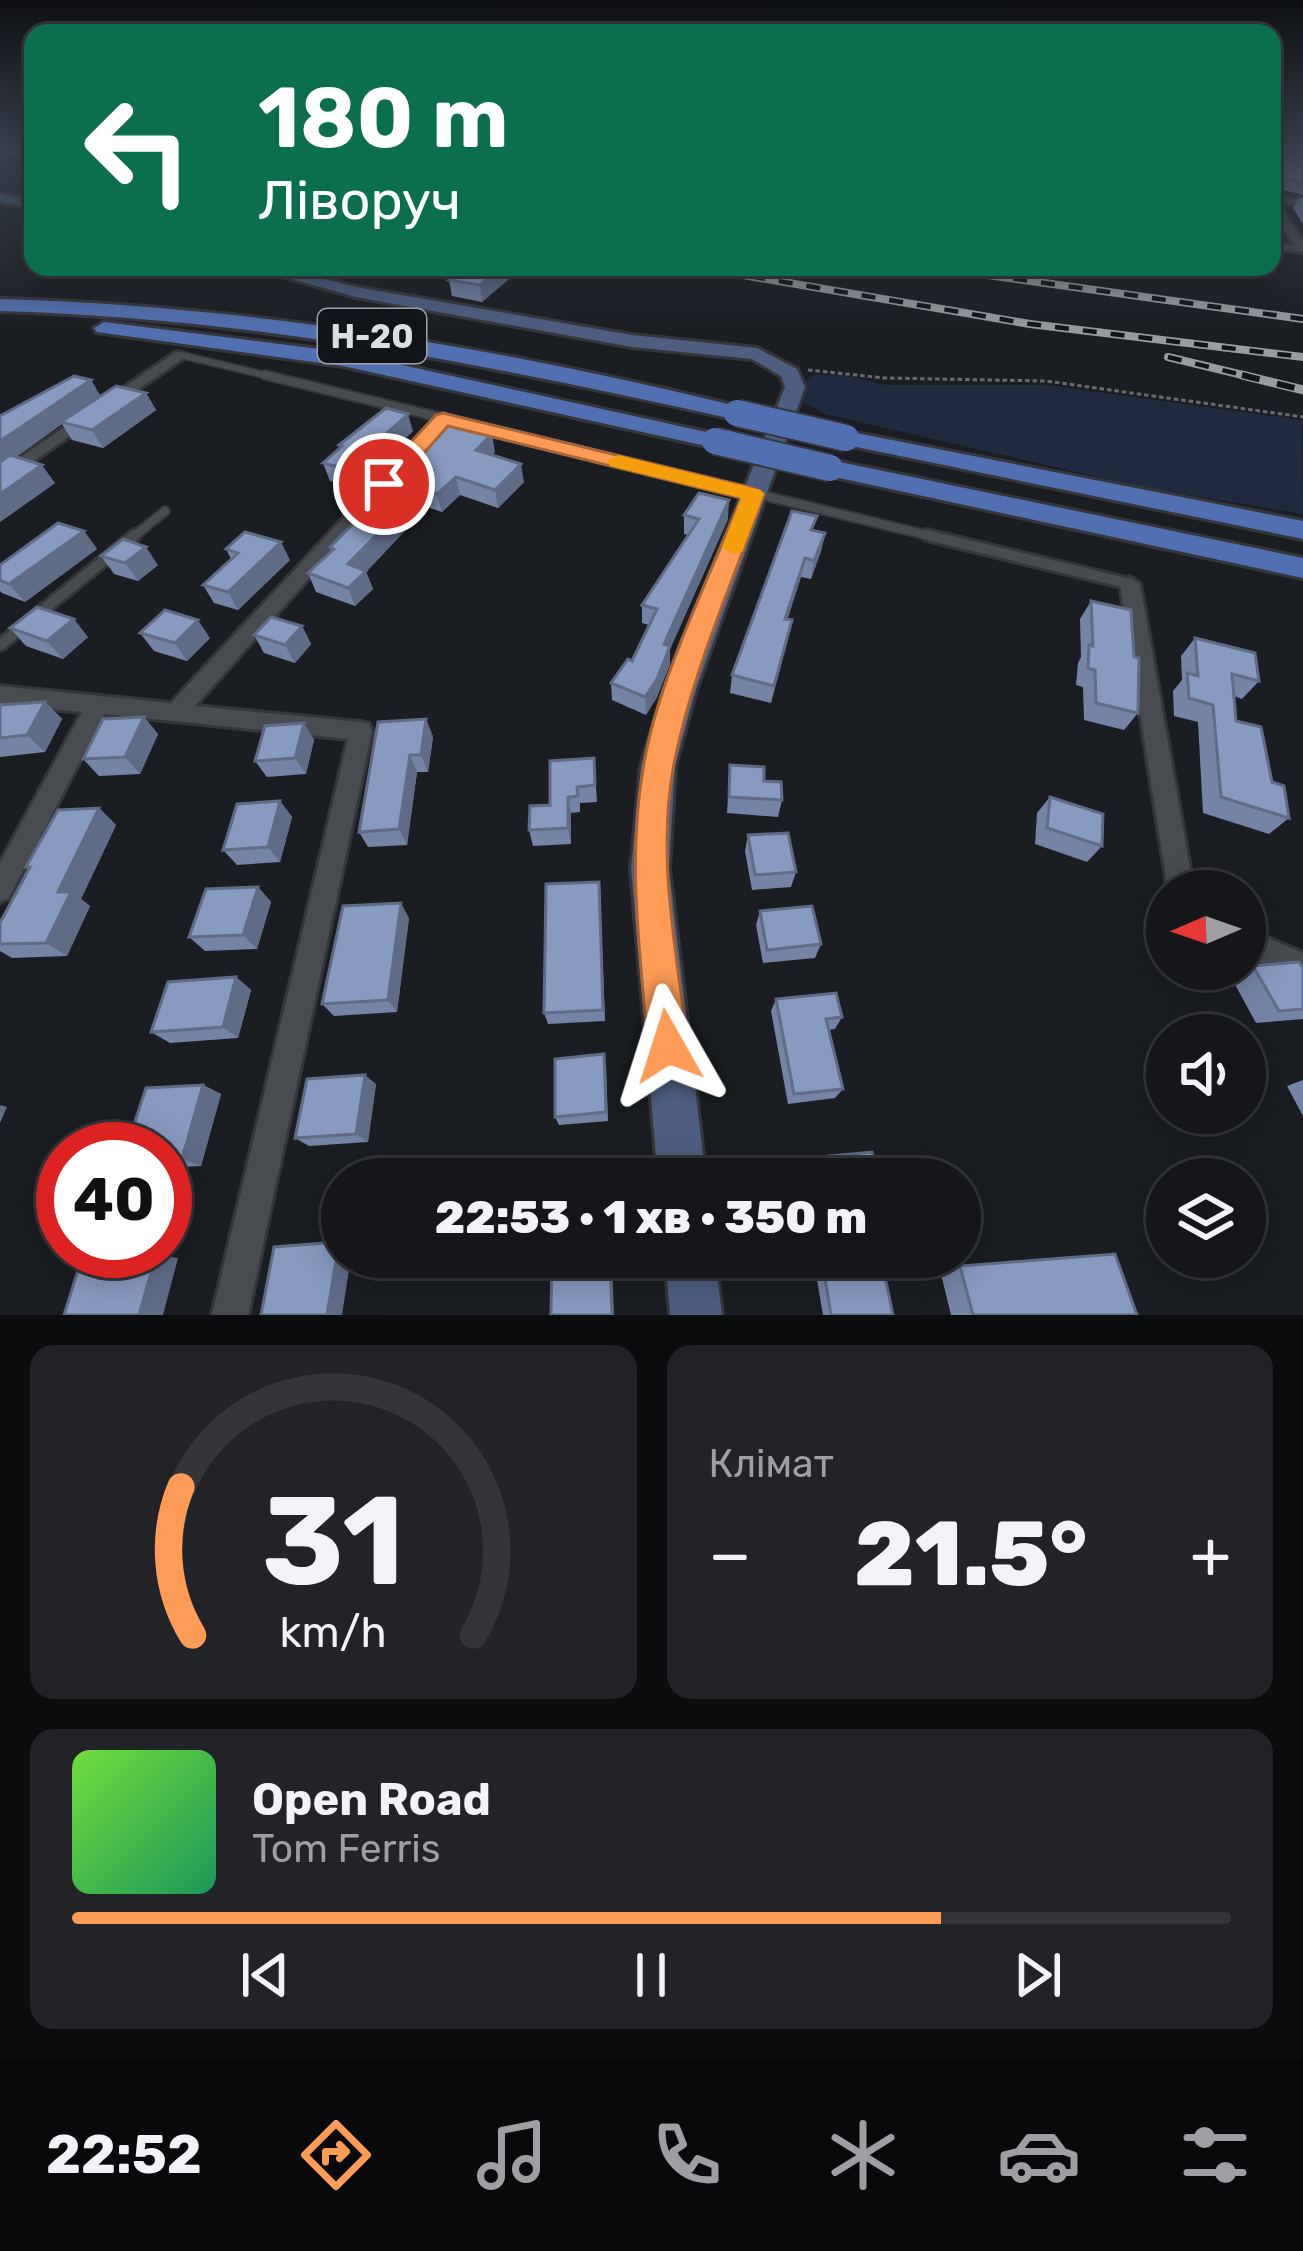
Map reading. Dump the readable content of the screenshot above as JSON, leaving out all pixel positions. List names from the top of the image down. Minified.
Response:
{"streets":{"main road":["Н-20"]},"north":"left","page":{"turn":["180 m","Ліворуч"],"limit":"40","trip":"22:53 · 1 хв · 350 m","tile":"Клімат","heat":["−","21.5°","+"],"song":["Open Road","Tom Ferris"],"tabs":"22:52","gauge":["31","km/h"]}}
